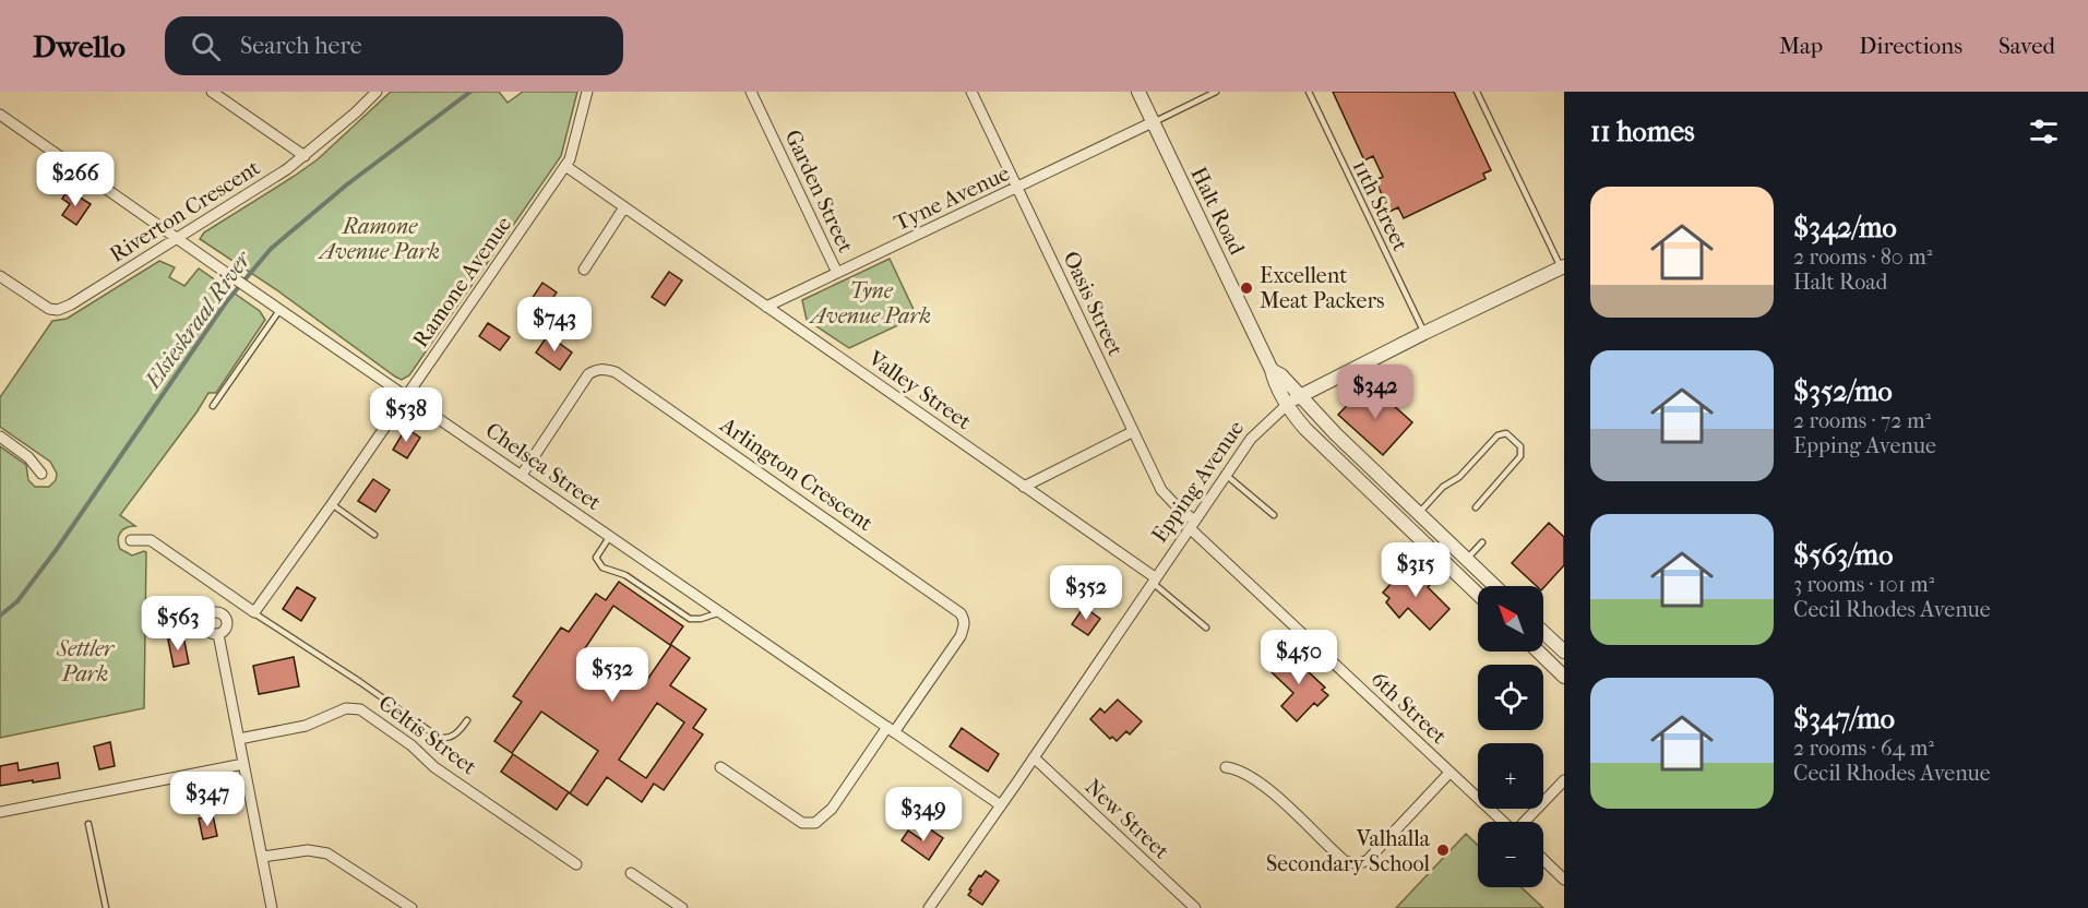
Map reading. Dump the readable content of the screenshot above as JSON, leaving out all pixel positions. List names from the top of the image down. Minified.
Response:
{"streets":{"street":["Garden Street","Tyne Avenue","Riverton Crescent","Halt Road","Ramone Avenue","Oasis Street","Valley Street","Chelsea Street","Arlington Crescent","Epping Avenue","6th Street","Celtis Street","New Street"],"lane":["11th Street"]},"crossings":[["Garden Street","Tyne Avenue"],["Tyne Avenue","Halt Road"],["Tyne Avenue","Oasis Street"],["Tyne Avenue","Valley Street"],["11th Street","Epping Avenue"],["Riverton Crescent","Chelsea Street"],["Halt Road","Epping Avenue"],["Ramone Avenue","Valley Street"],["Ramone Avenue","Chelsea Street"],["Oasis Street","Epping Avenue"],["Oasis Street","6th Street"],["Valley Street","Epping Avenue"],["Chelsea Street","Arlington Crescent"],["Chelsea Street","Epping Avenue"],["Epping Avenue","6th Street"],["Epping Avenue","New Street"]],"water":["Elsieskraal River"],"parks":["Ramone Avenue Park","Tyne Avenue Park","Settler Park"],"places":["Excellent Meat Packers","Valhalla Secondary School"],"north":"top left","page":{"header":"Dwello","search":"Search here","nav":["Map","Directions","Saved"],"heading":"11 homes","price":["$266","$743","$342","$538","$315","$352","$563","$450","$532","$347","$349"],"list":[{"name":"$342/mo","note":"2 rooms · 80 m² · Halt Road"},{"name":"$352/mo","note":"2 rooms · 72 m² · Epping Avenue"},{"name":"$563/mo","note":"3 rooms · 101 m² · Cecil Rhodes Avenue"},{"name":"$347/mo","note":"2 rooms · 64 m² · Cecil Rhodes Avenue"}],"map_buttons":["+","−"]}}
